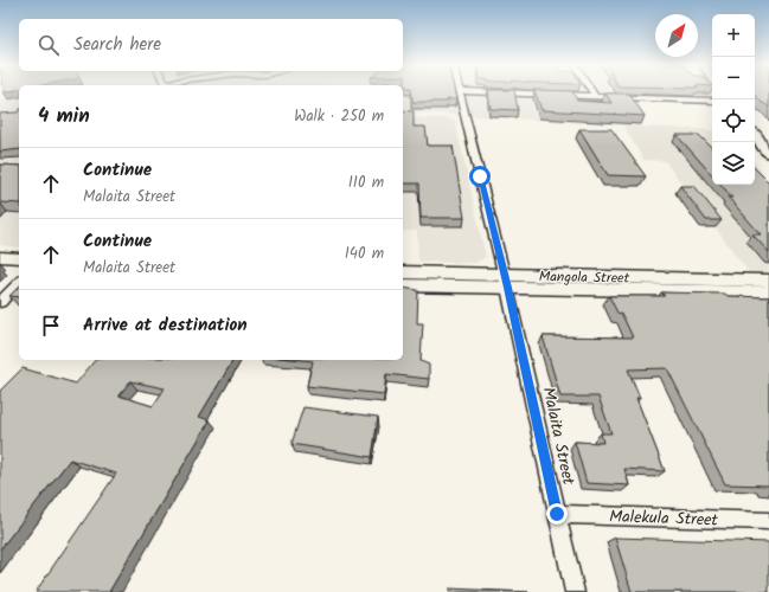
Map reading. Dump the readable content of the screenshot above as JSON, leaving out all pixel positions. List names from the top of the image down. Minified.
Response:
{"streets":{"main road":["Mangola Street"],"street":["Malaita Street","Malekula Street"]},"crossings":[["Mangola Street","Malaita Street"],["Malaita Street","Malekula Street"]],"north":"top right","page":{"map_buttons":["+","−"],"search":"Search here","heading":["4 min","Walk · 250 m"],"list":[["Continue","Malaita Street","110 m"],["Continue","Malaita Street","140 m"],"Arrive at destination"]}}
